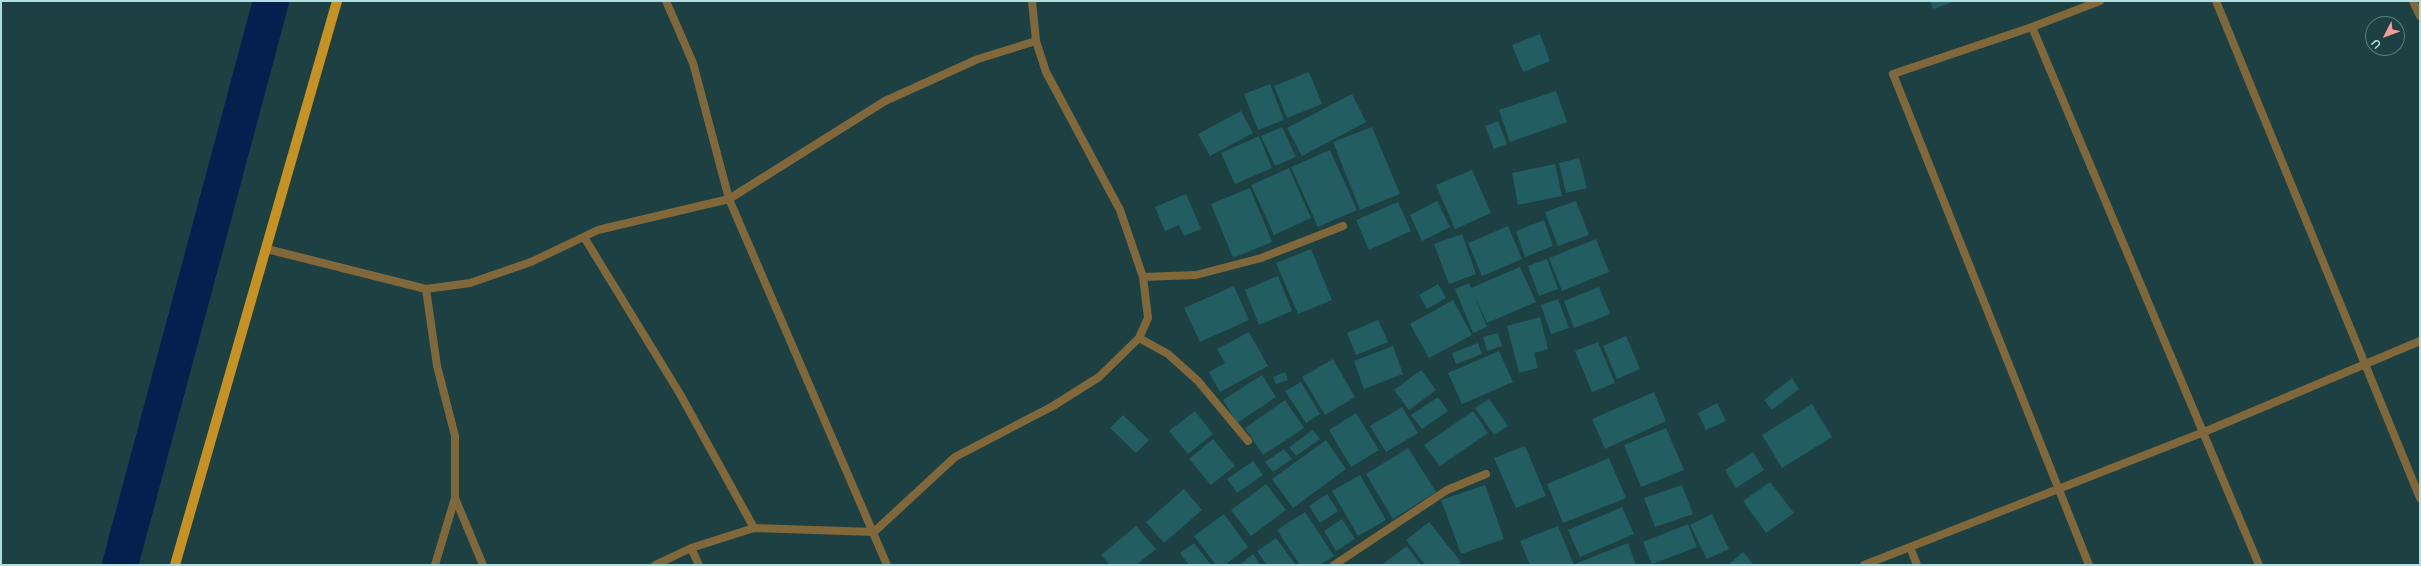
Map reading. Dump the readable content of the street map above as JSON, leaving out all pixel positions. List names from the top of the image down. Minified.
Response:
{"north":"bottom left"}
